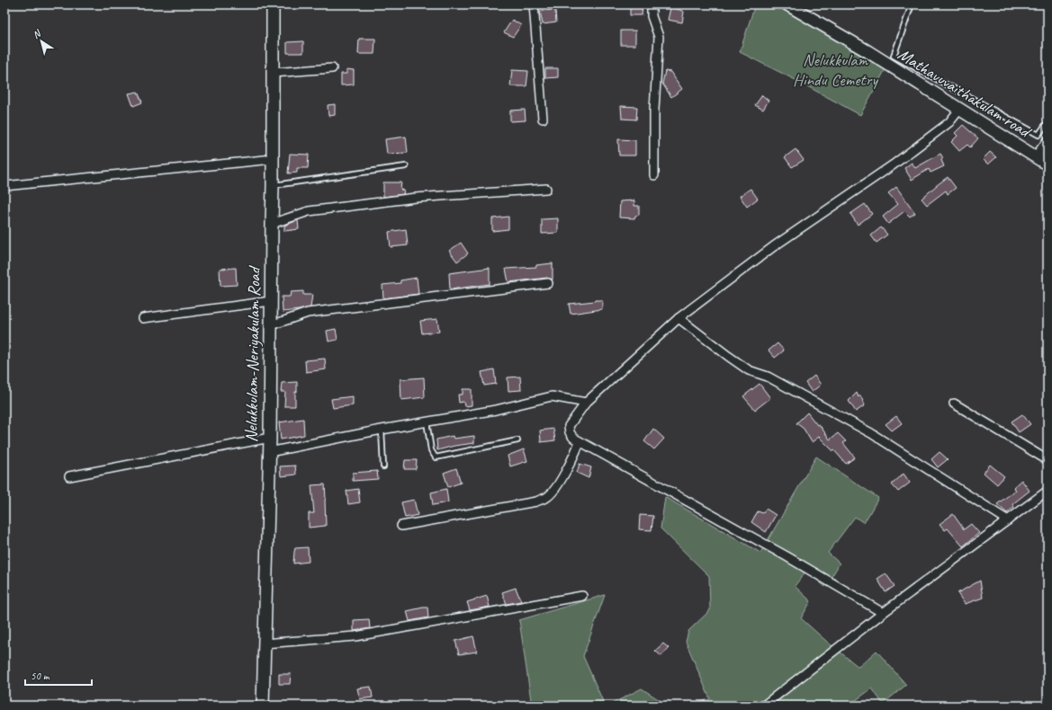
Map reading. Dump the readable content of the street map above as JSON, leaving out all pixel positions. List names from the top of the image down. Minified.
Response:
{"streets":{"main road":["Mathavuvaithakulam road","Nelukkulam-Neriyakulam Road"]},"parks":["Nelukkulam Hindu Cemetry"],"scale_bar":"50 m","north":"top left"}
